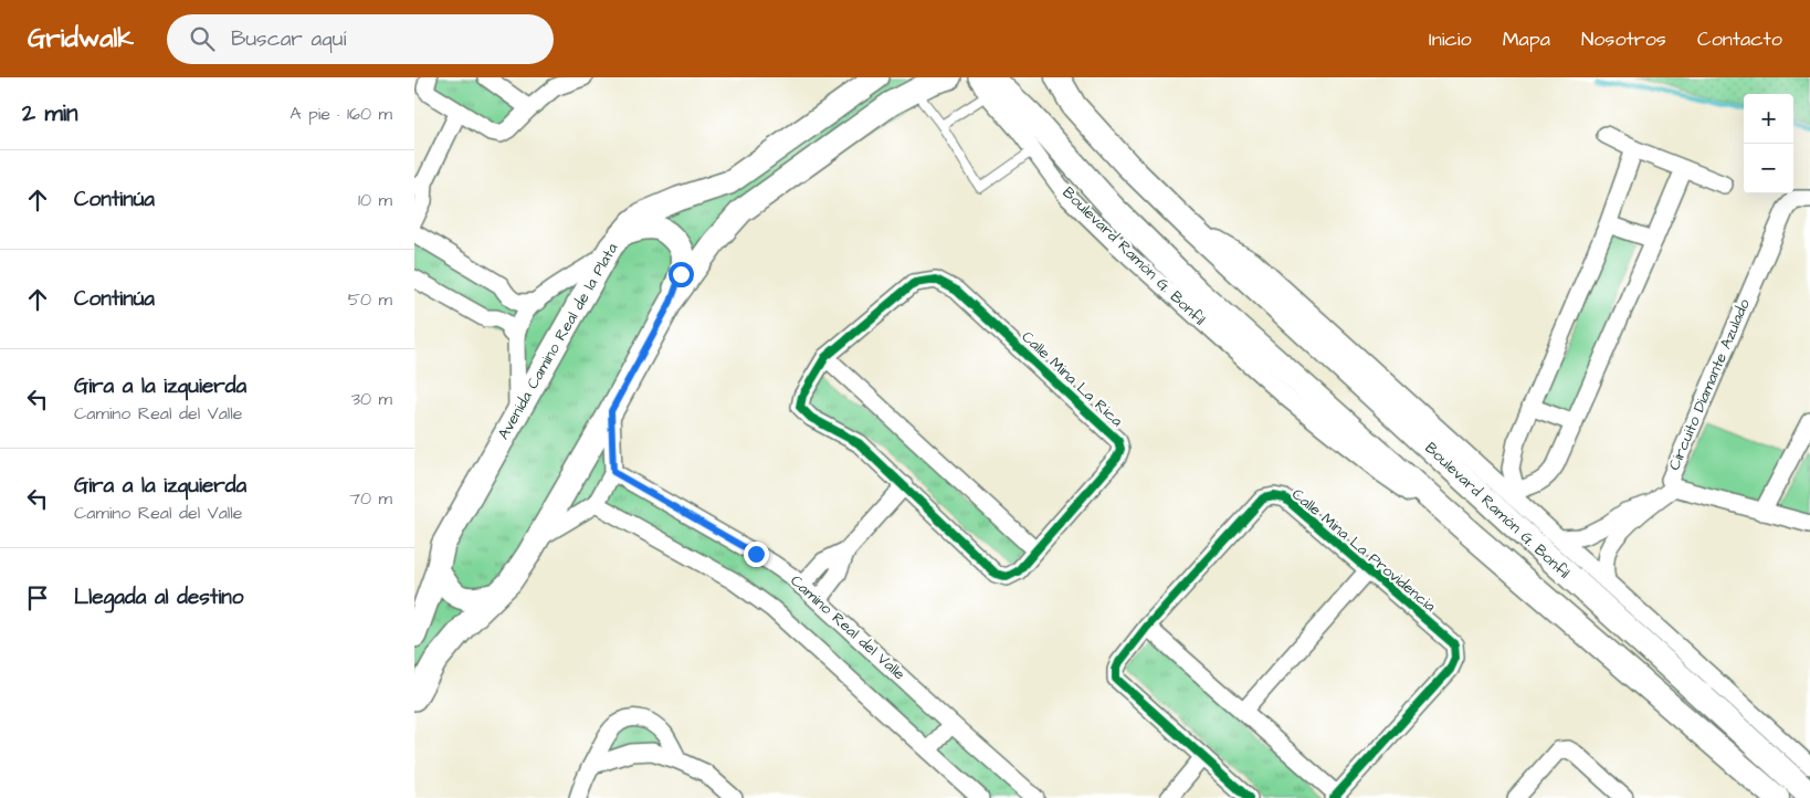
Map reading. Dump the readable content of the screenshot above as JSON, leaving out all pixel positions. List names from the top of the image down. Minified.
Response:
{"streets":{"main road":["Boulevard Ramón G. Bonfil","Avenida Camino Real de la Plata"],"street":["Calle Mina La Rica","Circuito Diamante Azulado","Calle Mina La Providencia","Camino Real del Valle"]},"page":{"header":"Gridwalk","search":"Buscar aquí","nav":["Inicio","Mapa","Nosotros","Contacto"],"heading":["2 min","A pie · 160 m"],"map_buttons":["+","−"],"list":[["Continúa","10 m"],["Continúa","50 m"],["Gira a la izquierda","Camino Real del Valle","30 m"],["Gira a la izquierda","Camino Real del Valle","70 m"],"Llegada al destino"]}}
